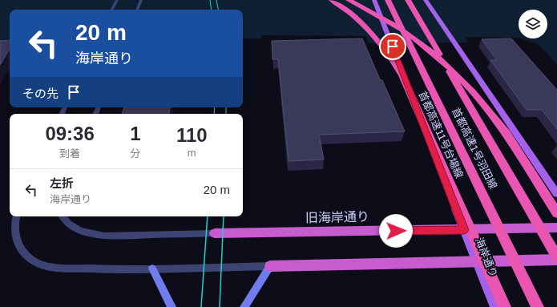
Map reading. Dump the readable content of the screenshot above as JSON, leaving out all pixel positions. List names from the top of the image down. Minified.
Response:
{"streets":{"highway":["首都高速11号台場線","首都高速1号羽田線","旧海岸通り"],"main road":["海岸通り"]},"crossings":[["首都高速11号台場線","海岸通り"],["旧海岸通り","海岸通り"]],"page":{"turn":["20 m","海岸通り"],"then":"その先","eta":["09:36","到着","1","分","110","m"],"list":[{"name":"左折","note":"海岸通り","value":"20 m"}]}}
